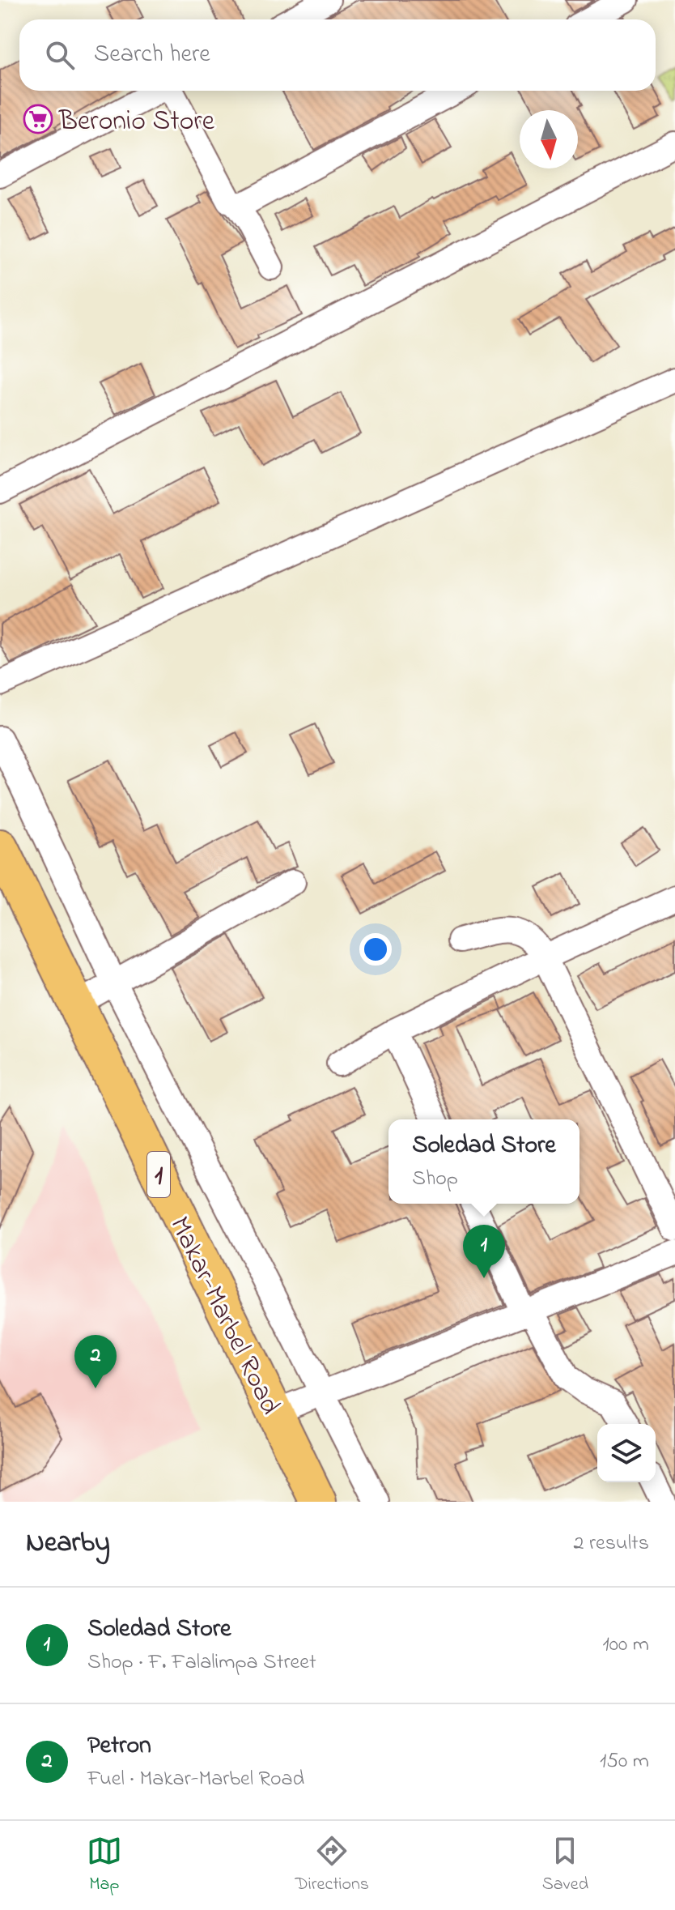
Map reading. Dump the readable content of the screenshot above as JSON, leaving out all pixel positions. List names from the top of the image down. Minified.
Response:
{"streets":{"main road":["1","Makar-Marbel Road"]},"places":{"supermarket":["Beronio Store"]},"north":"bottom","page":{"search":"Search here","popup":["Soledad Store","Shop"],"pins":["1","2"],"heading":["Nearby","2 results"],"list":[{"mark":"1","name":"Soledad Store","note":"Shop · F. Falalimpa Street","value":"100 m"},{"mark":"2","name":"Petron","note":"Fuel · Makar-Marbel Road","value":"150 m"}],"nav":["Map","Directions","Saved"]}}
